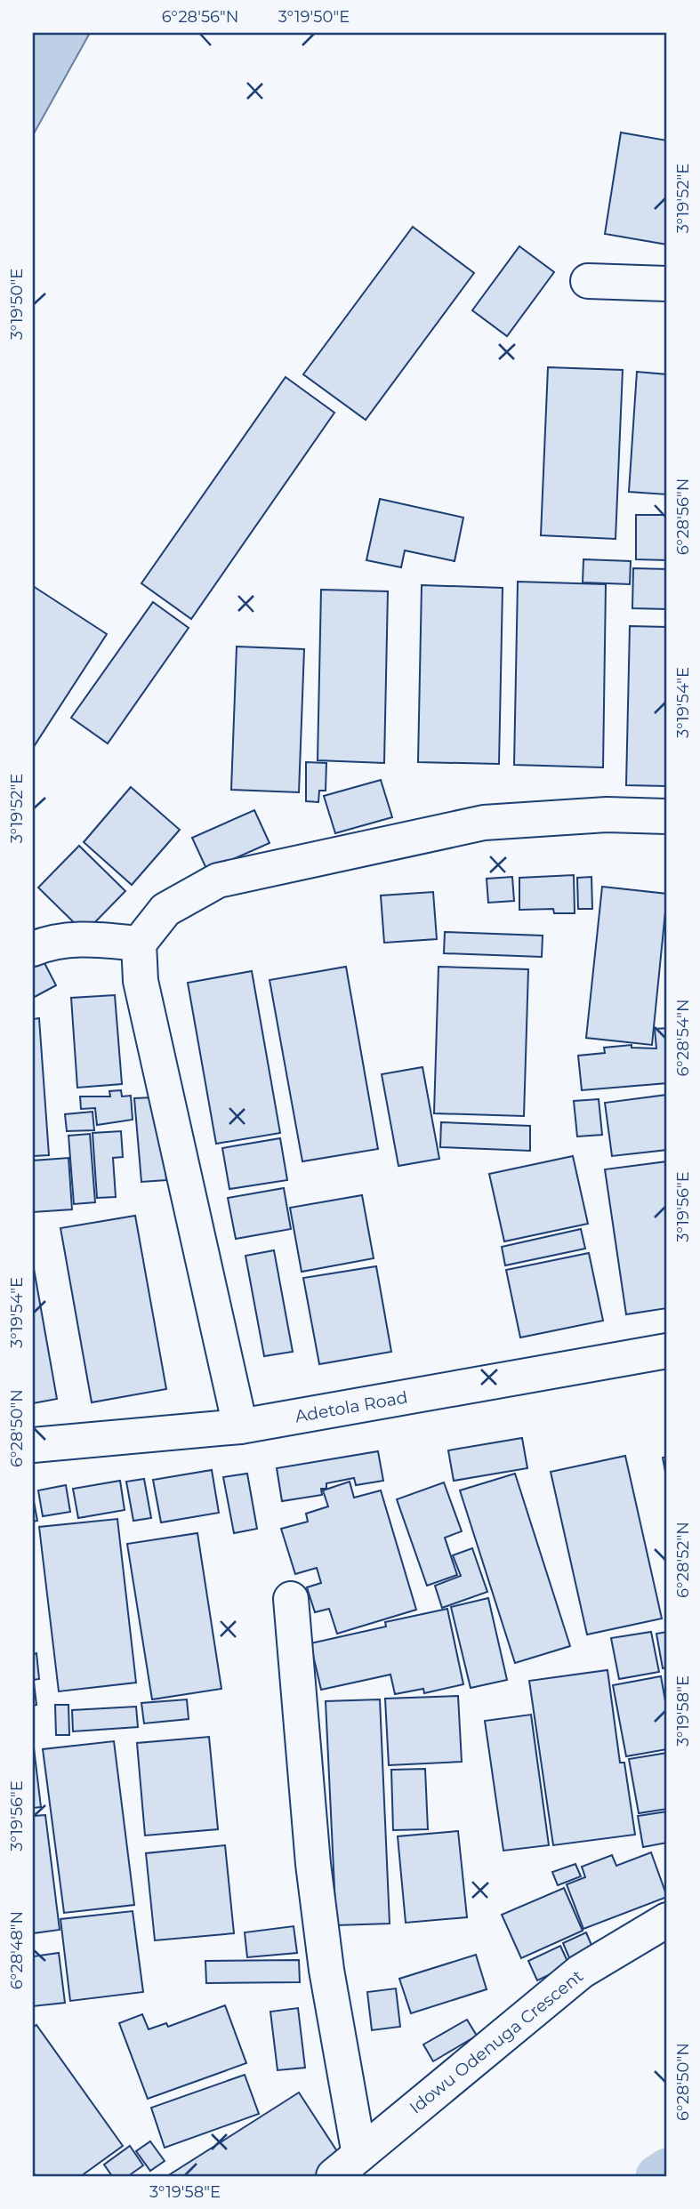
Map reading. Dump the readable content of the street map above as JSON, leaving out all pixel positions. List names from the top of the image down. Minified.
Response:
{"streets":{"street":["Adetola Road","Idowu Odenuga Crescent"]},"coordinates":["6°28'56\"N","3°19'50\"E","3°19'52\"E","3°19'54\"E","6°28'54\"N","3°19'56\"E","6°28'50\"N","6°28'52\"N","3°19'58\"E","6°28'48\"N"]}
